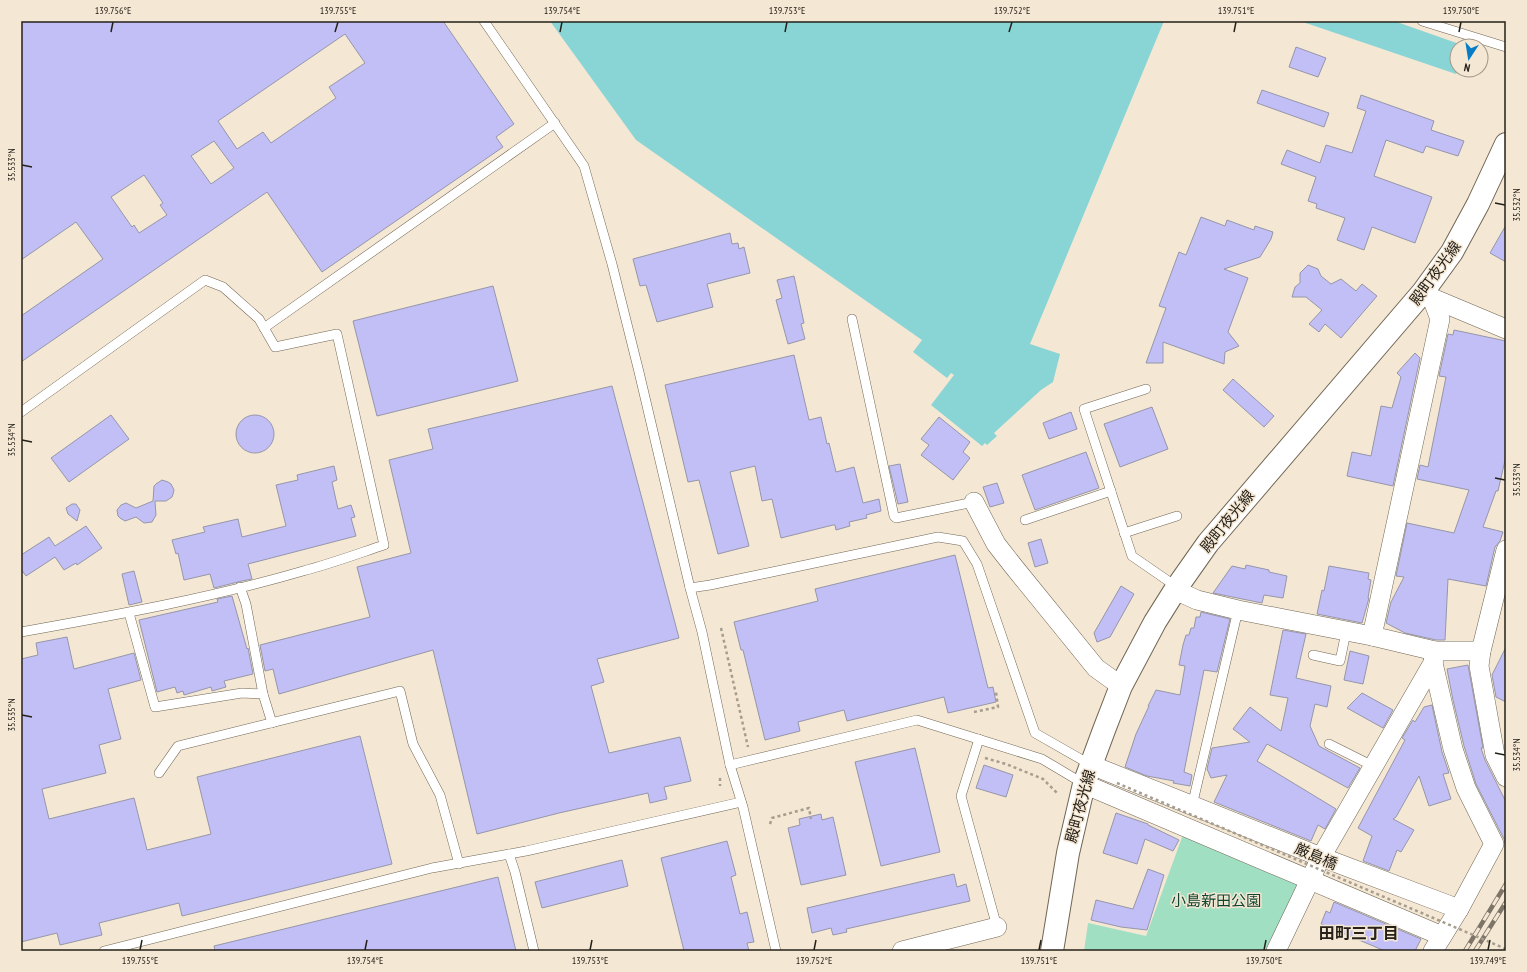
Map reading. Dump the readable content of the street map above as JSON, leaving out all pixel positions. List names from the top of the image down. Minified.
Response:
{"streets":{"street":["殿町夜光線"],"path":["厳島橋"]},"districts":["田町三丁目"],"parks":["小島新田公園"],"north":"bottom","coordinates":["139.756°E","139.755°E","139.754°E","139.753°E","139.752°E","139.751°E","139.750°E","35.533°N","35.532°N","35.534°N","35.535°N","139.749°E"]}
